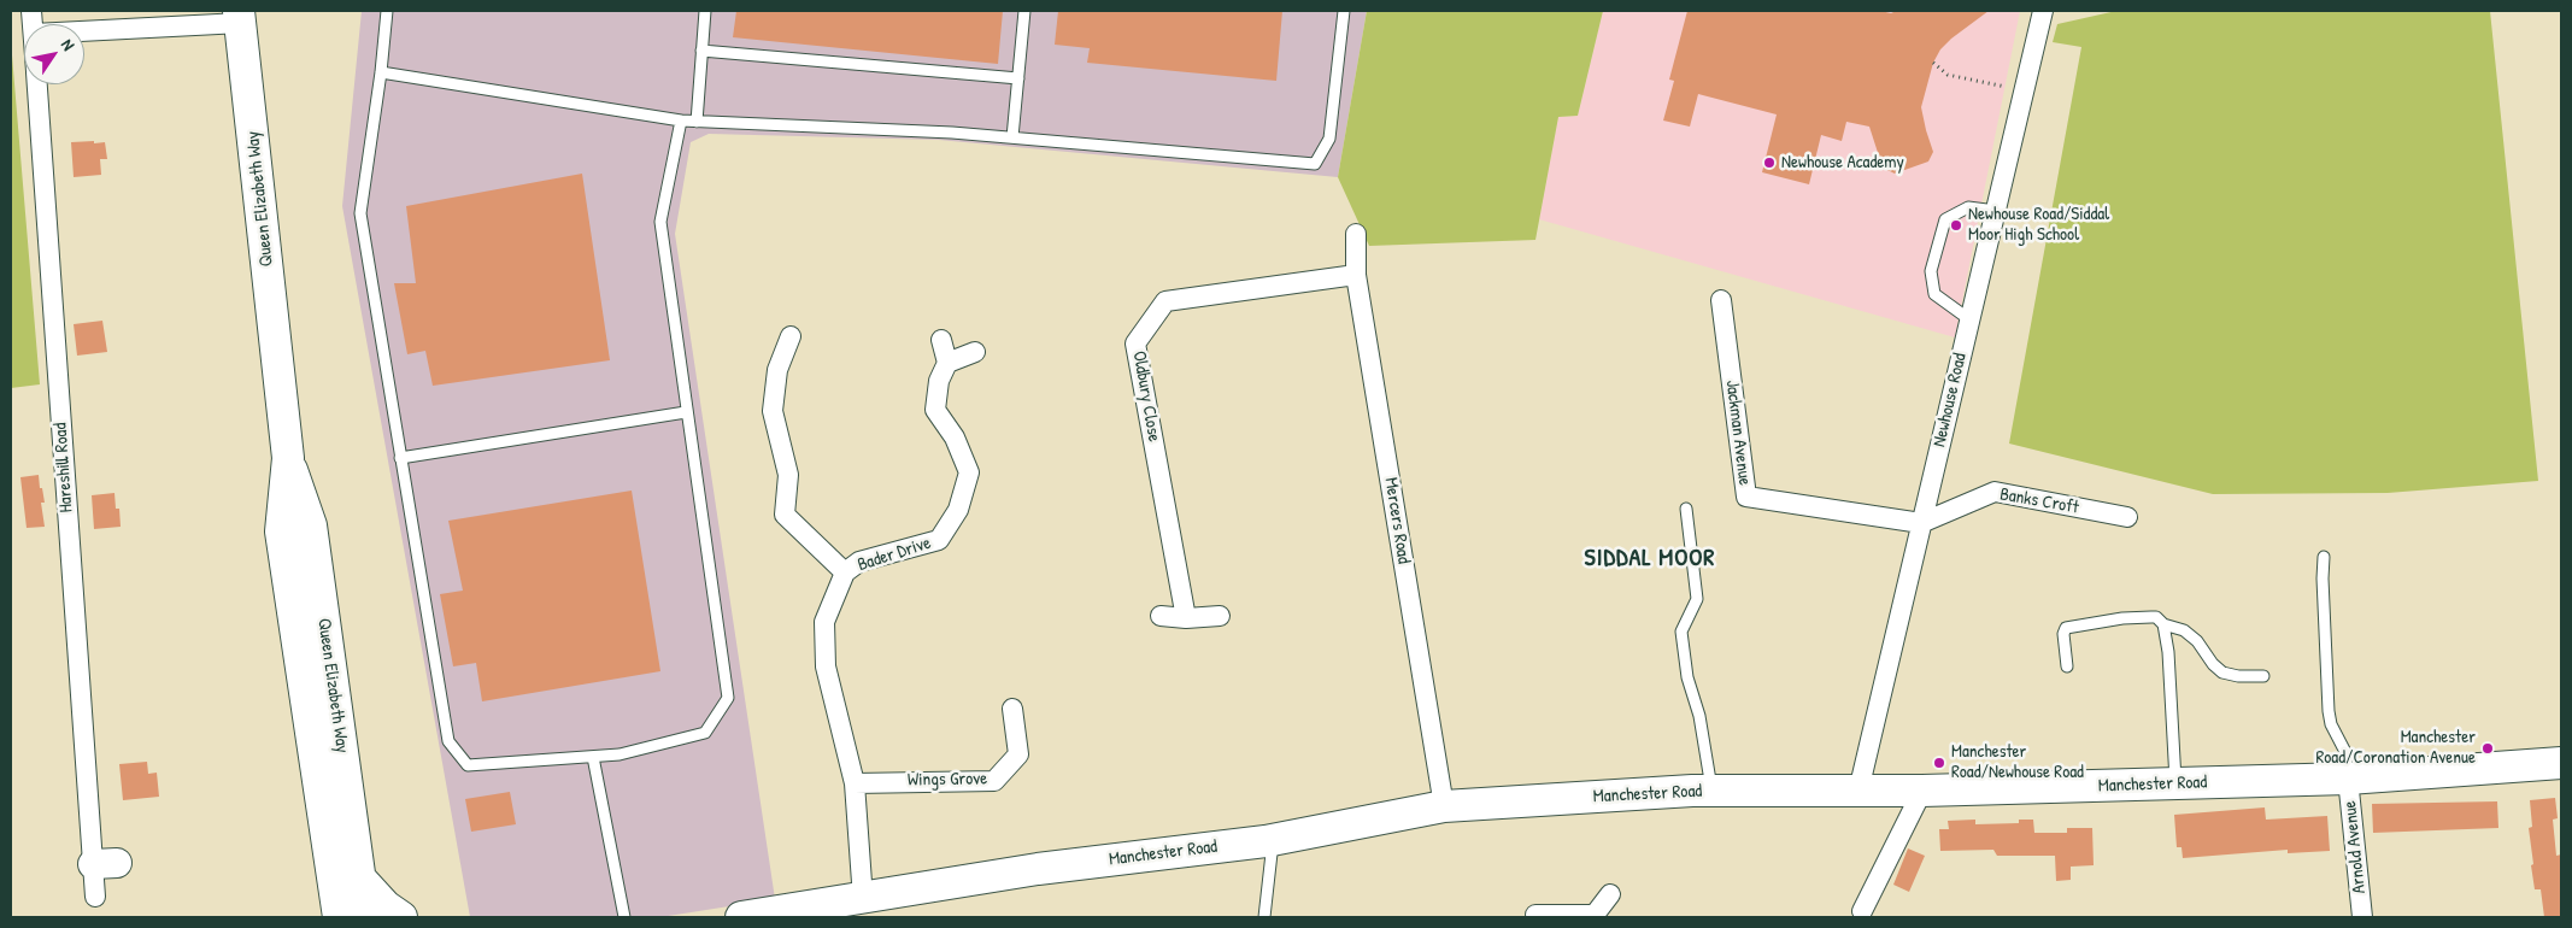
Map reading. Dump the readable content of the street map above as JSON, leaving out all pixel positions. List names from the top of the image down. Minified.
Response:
{"streets":{"main road":["Queen Elizabeth Way","Manchester Road"],"street":["Oldbury Close","Newhouse Road","Jackman Avenue","Hareshill Road","Banks Croft","Mercers Road","Bader Drive","Wings Grove","Arnold Avenue"]},"crossings":[["Oldbury Close","Mercers Road"],["Newhouse Road","Jackman Avenue"],["Newhouse Road","Banks Croft"],["Newhouse Road","Manchester Road"],["Jackman Avenue","Banks Croft"],["Mercers Road","Manchester Road"],["Bader Drive","Wings Grove"],["Bader Drive","Manchester Road"],["Manchester Road","Arnold Avenue"]],"districts":["SIDDAL MOOR"],"places":["Newhouse Academy","Newhouse Road/Siddal Moor High School","Manchester Road/Coronation Avenue","Manchester Road/Newhouse Road"],"north":"top right"}
